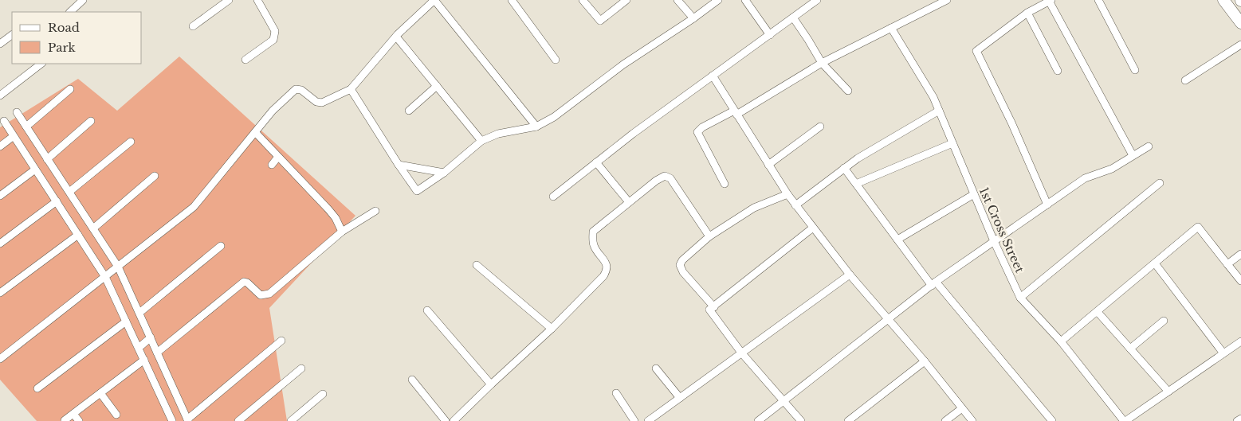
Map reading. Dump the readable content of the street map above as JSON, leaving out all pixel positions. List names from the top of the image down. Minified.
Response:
{"streets":{"street":["1st Cross Street"]},"legend":["Road","Park"]}
